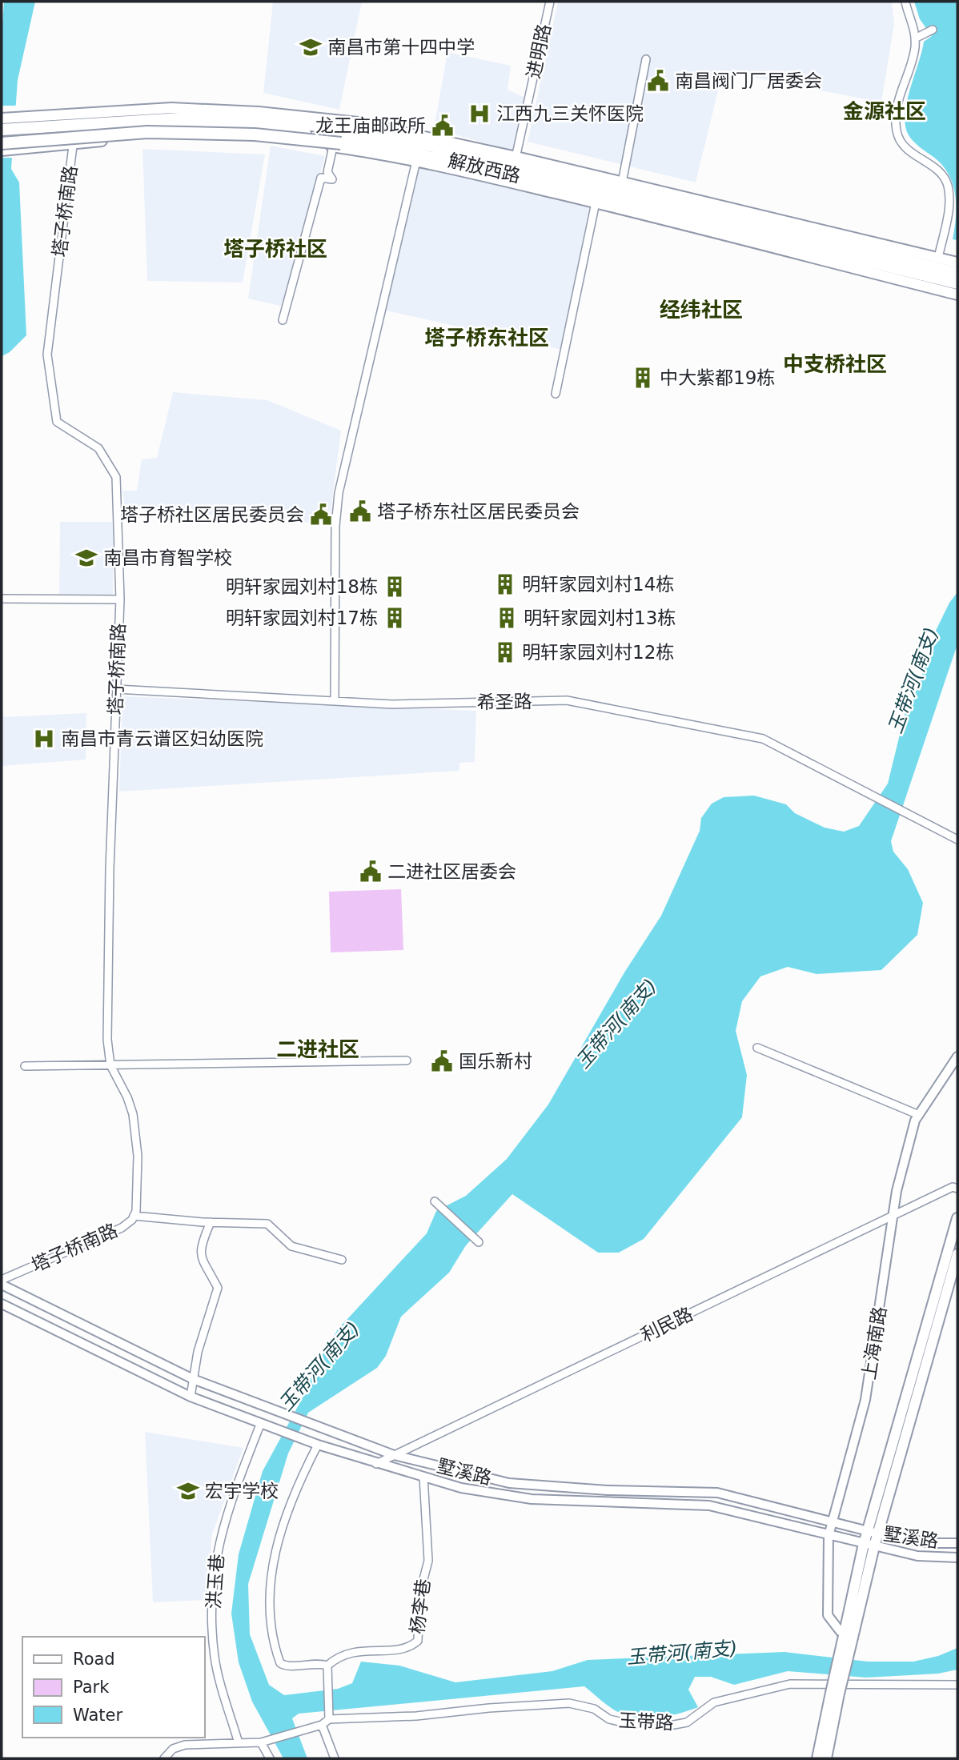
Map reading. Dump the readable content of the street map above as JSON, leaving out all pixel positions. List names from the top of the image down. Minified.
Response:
{"streets":{"main road":["解放西路"],"street":["进明路","塔子桥南路","希圣路","利民路","上海南路","墅溪路","洪玉巷","杨李巷","玉带路"]},"crossings":[["进明路","解放西路"],["解放西路","塔子桥南路"],["塔子桥南路","希圣路"],["利民路","上海南路"],["利民路","墅溪路"],["上海南路","墅溪路"],["墅溪路","洪玉巷"],["墅溪路","杨李巷"]],"districts":["金源社区","塔子桥社区","经纬社区","塔子桥东社区","中支桥社区","二进社区"],"water":["玉带河(南支)"],"places":{"school or university":["南昌市第十四中学","南昌市育智学校","宏宇学校"],"public building":["南昌阀门厂居委会","龙王庙邮政所","塔子桥东社区居民委员会","塔子桥社区居民委员会","二进社区居委会","国乐新村"],"hospital":["江西九三关怀医院","南昌市青云谱区妇幼医院"],"building":["中大紫都19栋","明轩家园刘村14栋","明轩家园刘村18栋","明轩家园刘村17栋","明轩家园刘村13栋","明轩家园刘村12栋"]},"legend":["Road","Park","Water"]}
